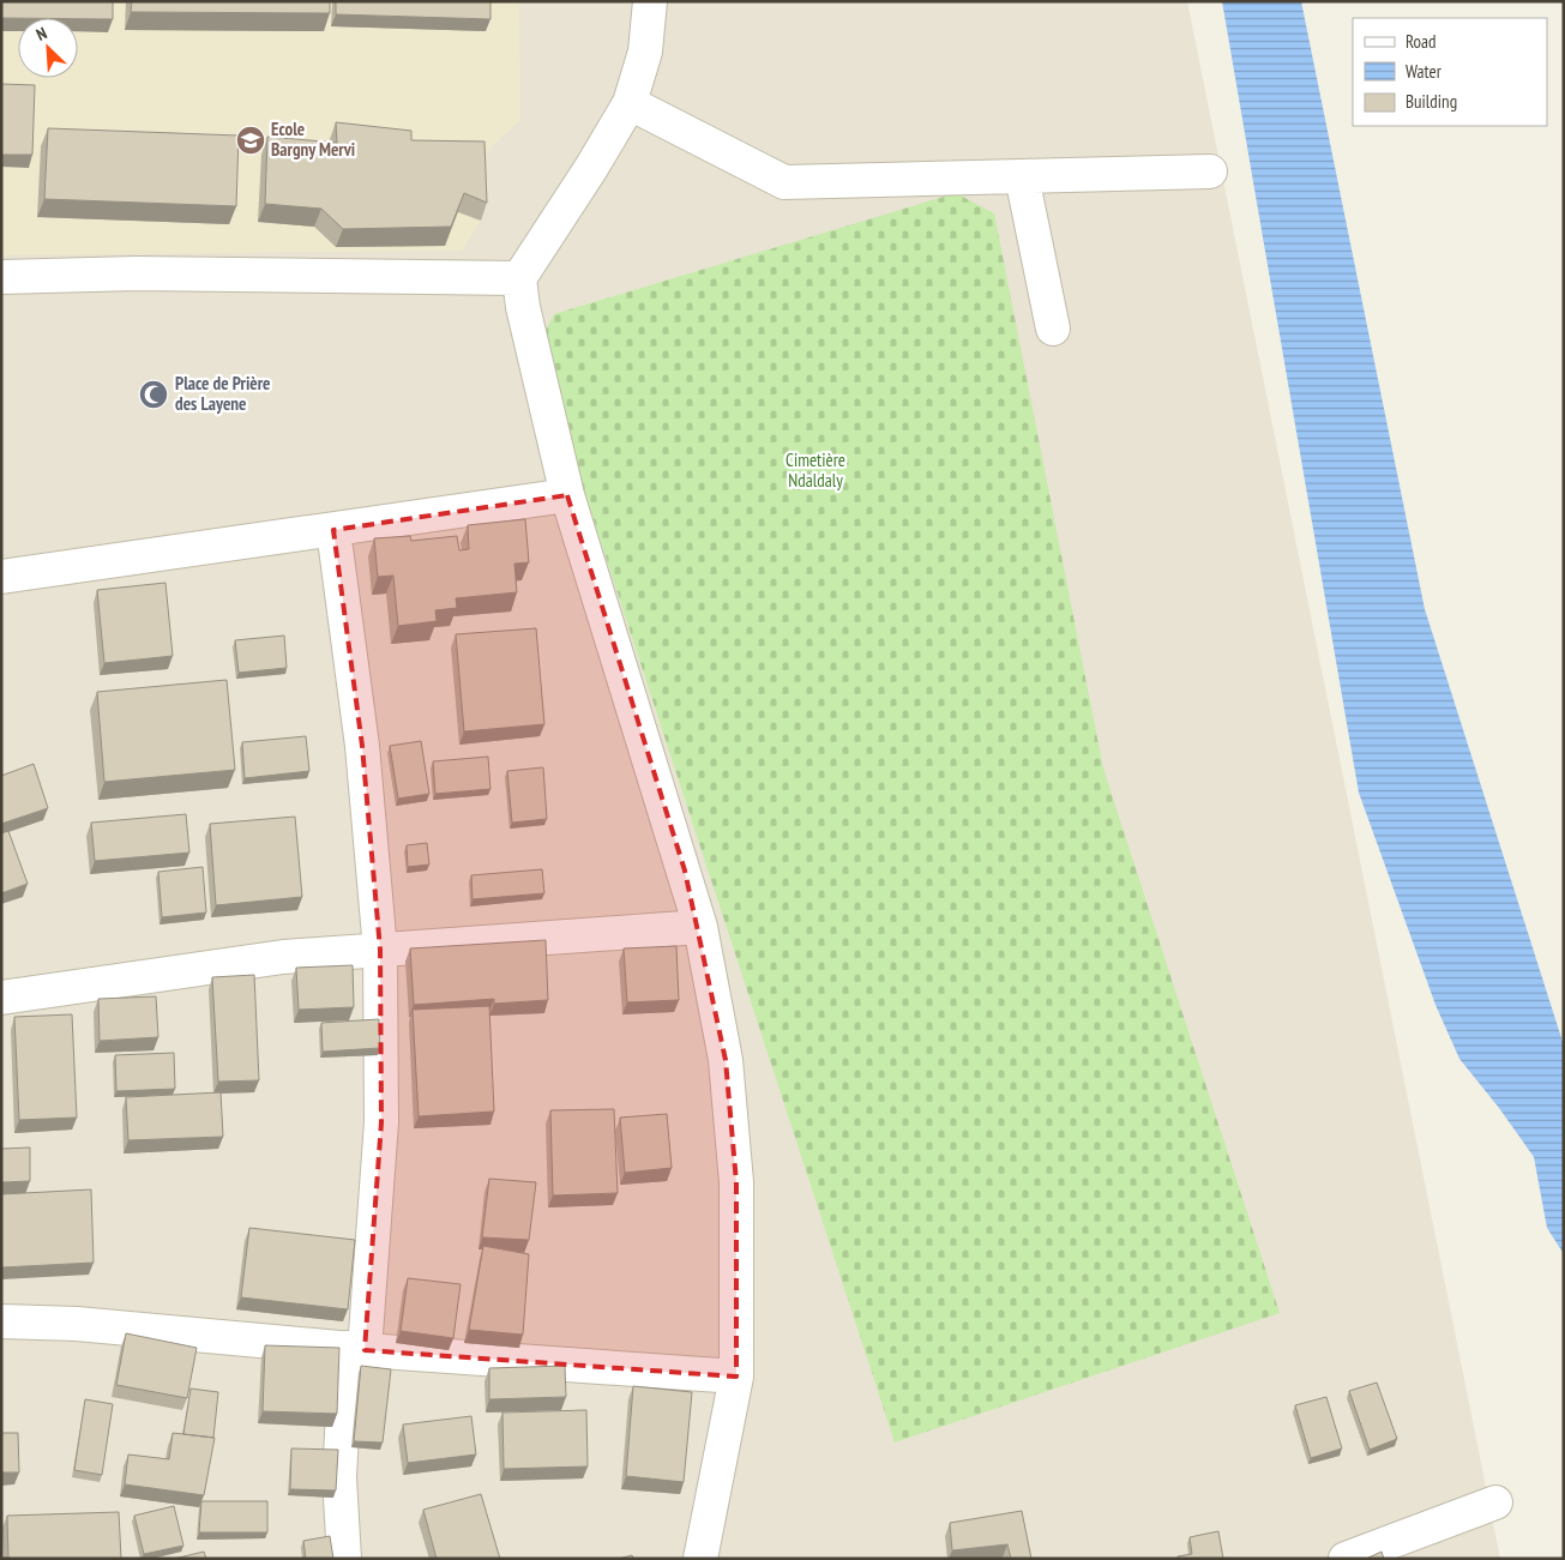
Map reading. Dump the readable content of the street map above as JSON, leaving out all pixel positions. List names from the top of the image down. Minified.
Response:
{"parks":["Cimetière Ndaldaly"],"places":{"school or university":["Ecole Bargny Mervi"],"mosque":["Place de Prière des Layene"]},"legend":["Road","Water","Building"],"north":"top left"}
